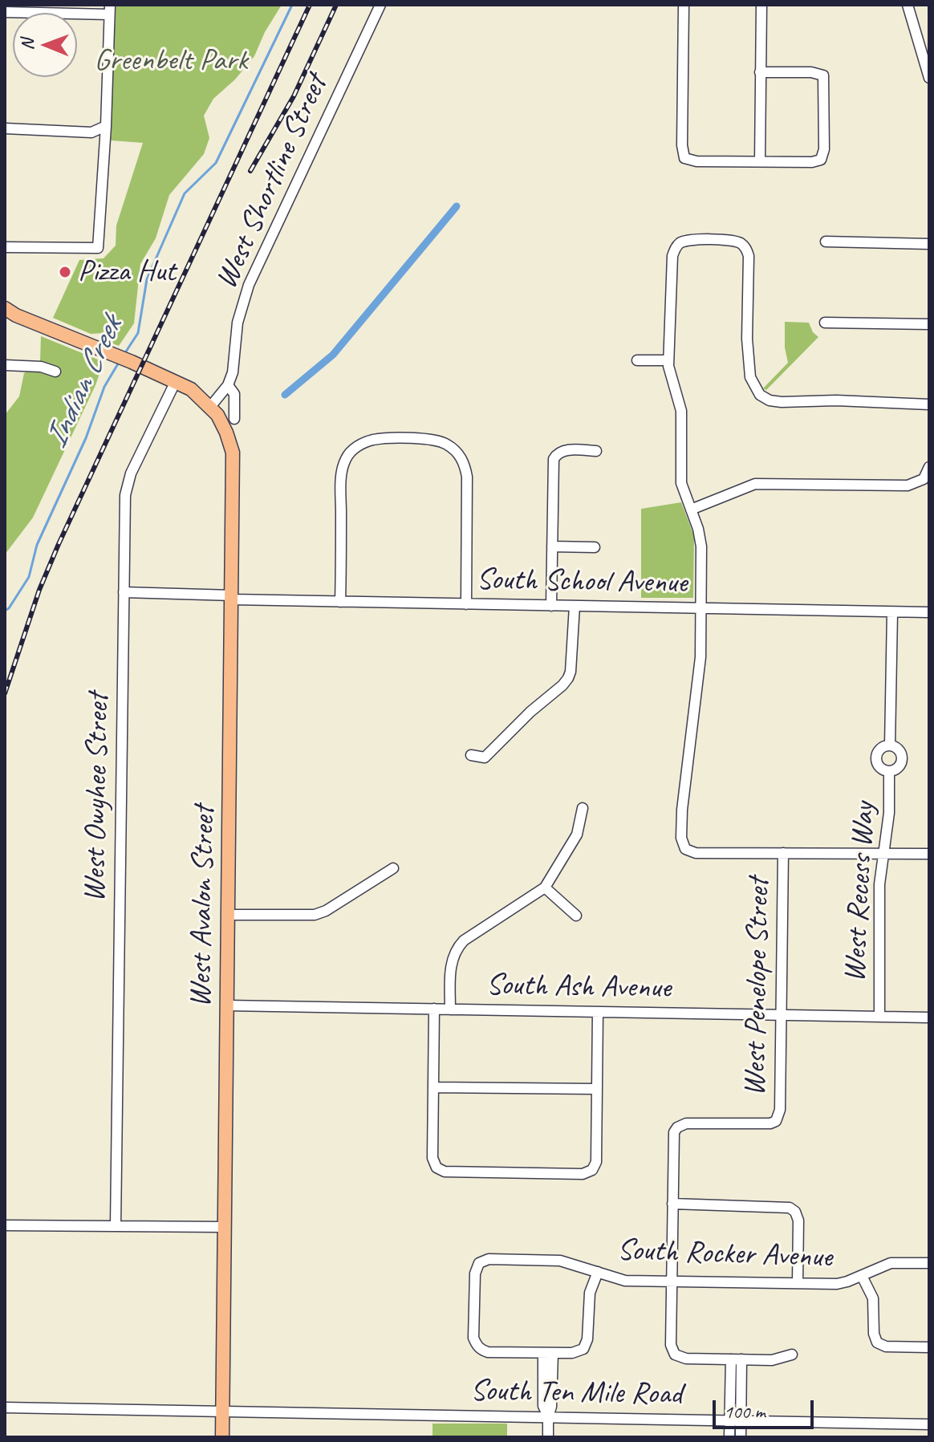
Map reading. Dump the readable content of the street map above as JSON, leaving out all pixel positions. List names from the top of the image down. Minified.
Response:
{"streets":{"main road":["West Avalon Street"],"street":["West Shortline Street","South School Avenue","West Owyhee Street","West Recess Way","South Ash Avenue","West Penelope Street","South Rocker Avenue","South Ten Mile Road"]},"crossings":[["West Shortline Street","West Avalon Street"],["South School Avenue","West Owyhee Street"],["South School Avenue","West Recess Way"],["South School Avenue","West Avalon Street"],["West Owyhee Street","West Avalon Street"],["West Recess Way","South Ash Avenue"],["West Avalon Street","South Ash Avenue"],["West Avalon Street","South Ten Mile Road"],["South Ash Avenue","West Penelope Street"]],"water":["Indian Creek"],"parks":["Greenbelt Park"],"places":["Pizza Hut"],"scale_bar":"100 m","north":"left"}
